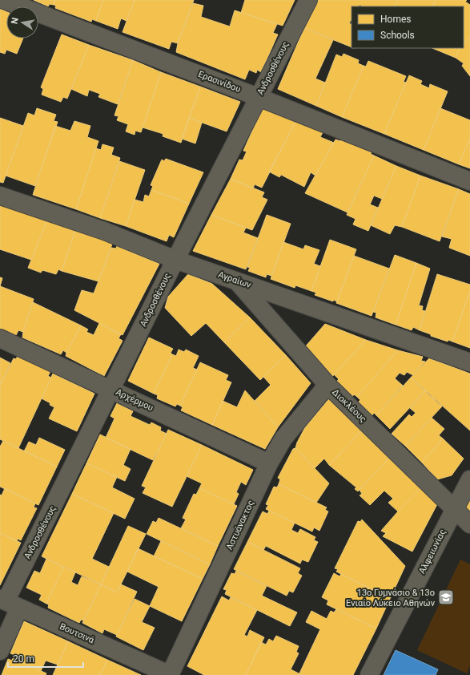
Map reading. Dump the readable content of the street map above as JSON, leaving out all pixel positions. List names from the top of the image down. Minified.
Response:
{"streets":{"street":["Ανδροσθένους","Ερασινίδου","Αγραίων","Αρχέρμου","Διοκλέους","Αστυάνακτος","Αλφειωνίας","Βουτσινά"]},"crossings":[["Ανδροσθένους","Ερασινίδου"],["Ανδροσθένους","Αγραίων"],["Ανδροσθένους","Αρχέρμου"],["Ανδροσθένους","Βουτσινά"],["Αγραίων","Διοκλέους"],["Αρχέρμου","Αστυάνακτος"],["Διοκλέους","Αστυάνακτος"],["Διοκλέους","Αλφειωνίας"],["Αστυάνακτος","Βουτσινά"]],"places":{"school or university":["13ο Γυμνάσιο & 13ο Ενιαίο Λύκειο Αθηνών"]},"legend":["Homes","Schools"],"scale_bar":"20 m","north":"left"}
